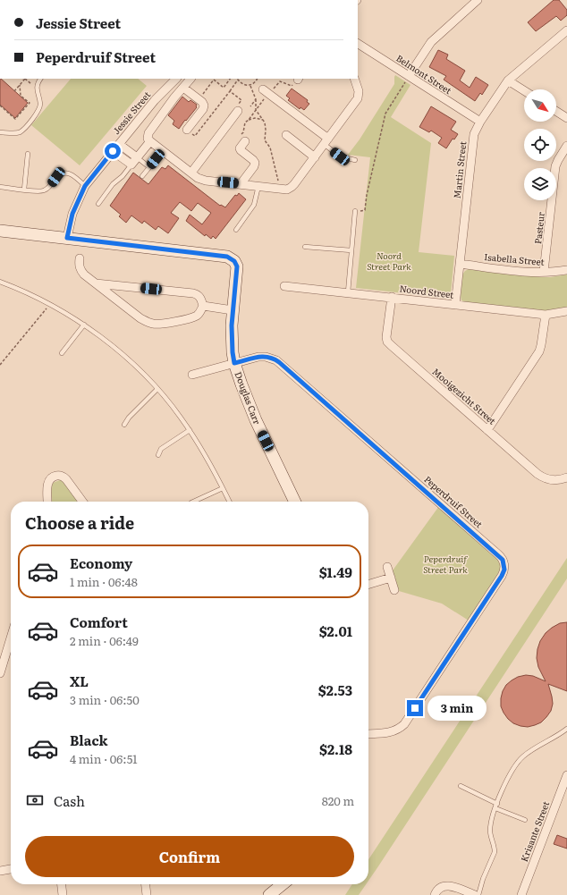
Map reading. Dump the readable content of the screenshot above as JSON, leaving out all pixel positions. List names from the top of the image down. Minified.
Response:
{"streets":{"street":["Belmont Street","Jessie Street","Martin Street","Pasteur","Isabella Street","Noord Street","Mooigezicht Street","Douglas Carr","Peperdruif Street","Krisante Street"]},"crossings":[["Belmont Street","Martin Street"],["Jessie Street","Douglas Carr"],["Martin Street","Isabella Street"],["Martin Street","Noord Street"],["Pasteur","Isabella Street"],["Noord Street","Mooigezicht Street"],["Douglas Carr","Peperdruif Street"]],"parks":["Noord Street Park","Peperdruif Street Park"],"north":"bottom right","page":{"banner":["Jessie Street","Peperdruif Street"],"heading":"Choose a ride","list":[{"name":"Economy","note":"1 min · 06:48","value":"$1.49"},{"name":"Comfort","note":"2 min · 06:49","value":"$2.01"},{"name":"XL","note":"3 min · 06:50","value":"$2.53"},{"name":"Black","note":"4 min · 06:51","value":"$2.18"}],"bubble":"3 min","pay":["Cash","820 m"],"buttons":"Confirm"}}
